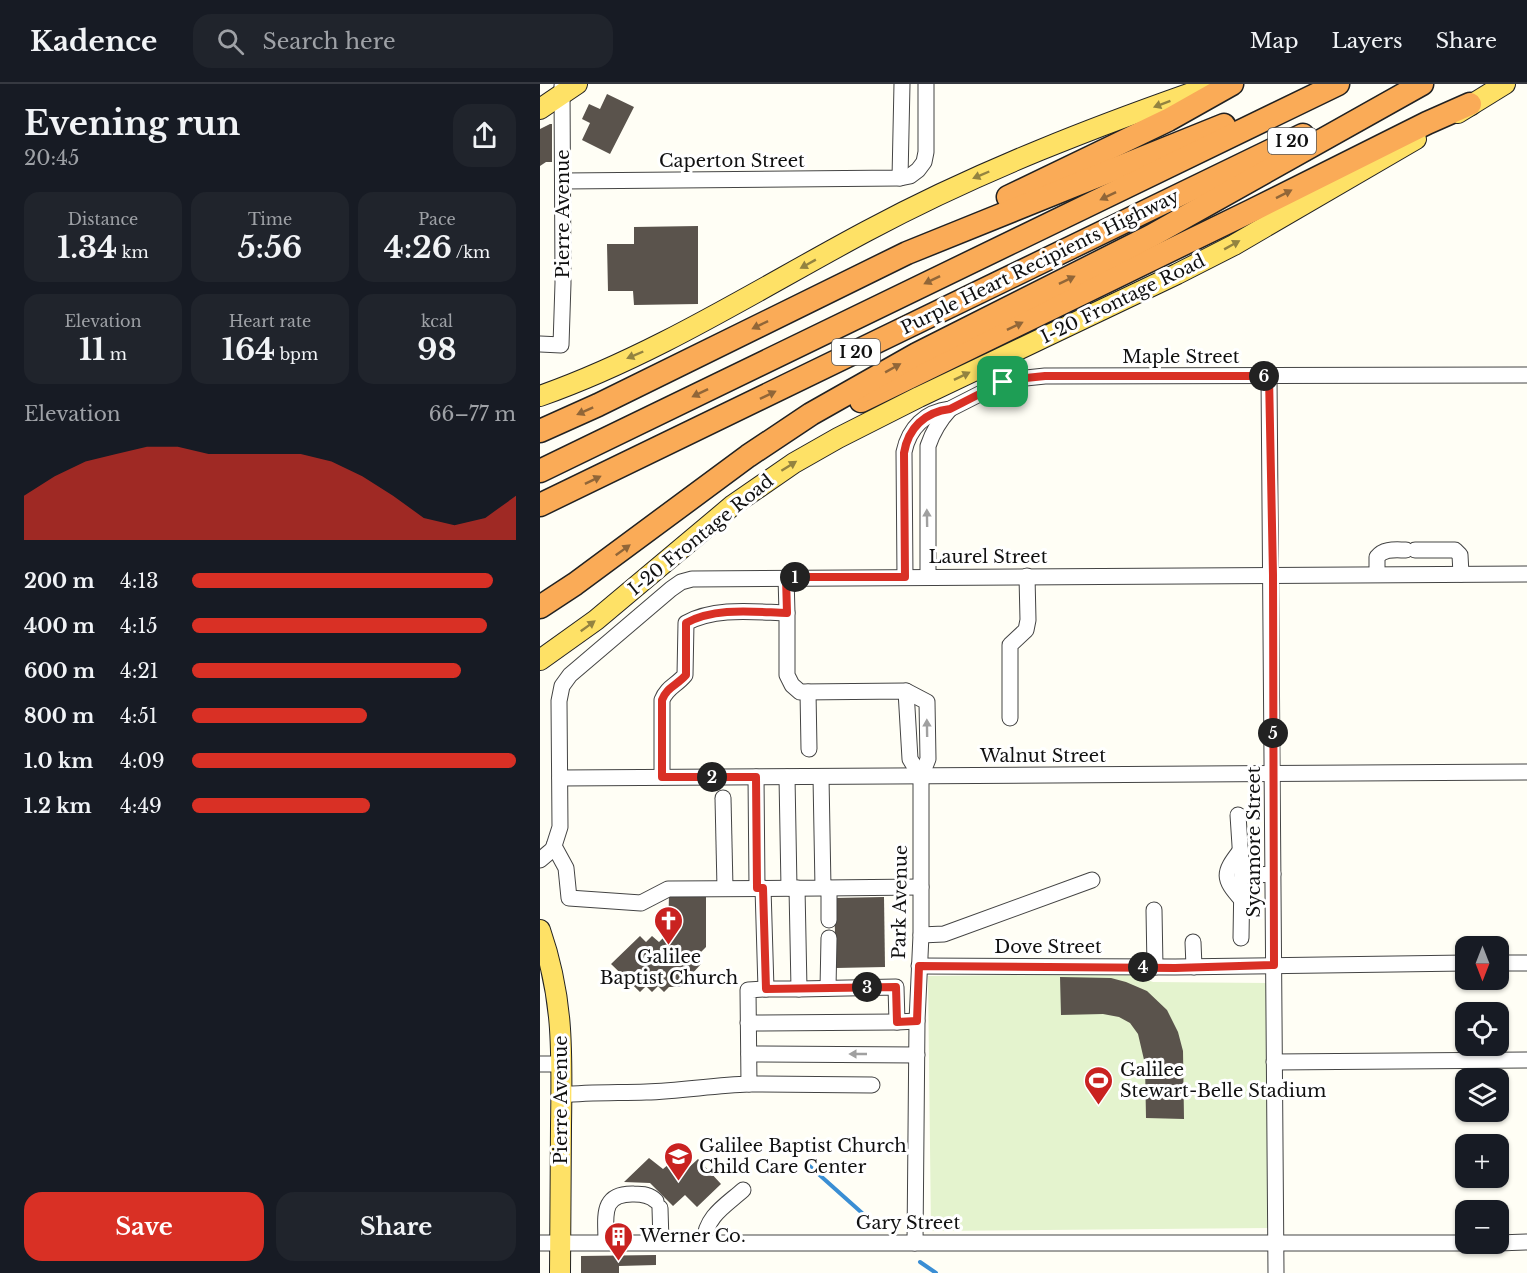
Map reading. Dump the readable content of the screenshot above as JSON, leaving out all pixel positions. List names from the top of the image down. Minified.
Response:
{"streets":{"highway":["I 20","Purple Heart Recipients Highway"],"main road":["Pierre Avenue","I-20 Frontage Road"],"street":["Caperton Street","Maple Street","Laurel Street","Walnut Street","Sycamore Street","Park Avenue","Dove Street","Gary Street"]},"crossings":[["Caperton Street","Pierre Avenue"],["Pierre Avenue","Gary Street"],["Maple Street","Sycamore Street"],["Laurel Street","Walnut Street"],["Laurel Street","Sycamore Street"],["Walnut Street","Sycamore Street"],["Walnut Street","Park Avenue"],["Sycamore Street","Dove Street"],["Sycamore Street","Gary Street"],["Park Avenue","Dove Street"],["Park Avenue","Gary Street"]],"places":{"church":["Galilee Baptist Church"],"sports":["Galilee Stewart-Belle Stadium"],"school or university":["Galilee Baptist Church Child Care Center"],"building":["Werner Co."]},"north":"bottom","page":{"header":"Kadence","search":"Search here","nav":["Map","Layers","Share"],"heading":["Evening run","20:45"],"stats":[["Distance","1.34 km"],["Time","5:56"],["Pace","4:26 /km"],["Elevation","11 m"],["Heart rate","164 bpm"],["kcal","98"]],"pins":["6","1","5","2","4","3"],"chart":["Elevation","66–77 m"],"list":[{"name":"200 m","note":"4:13"},{"name":"400 m","note":"4:15"},{"name":"600 m","note":"4:21"},{"name":"800 m","note":"4:51"},{"name":"1.0 km","note":"4:09"},{"name":"1.2 km","note":"4:49"}],"map_buttons":["+","−"],"buttons":["Save","Share"]}}
